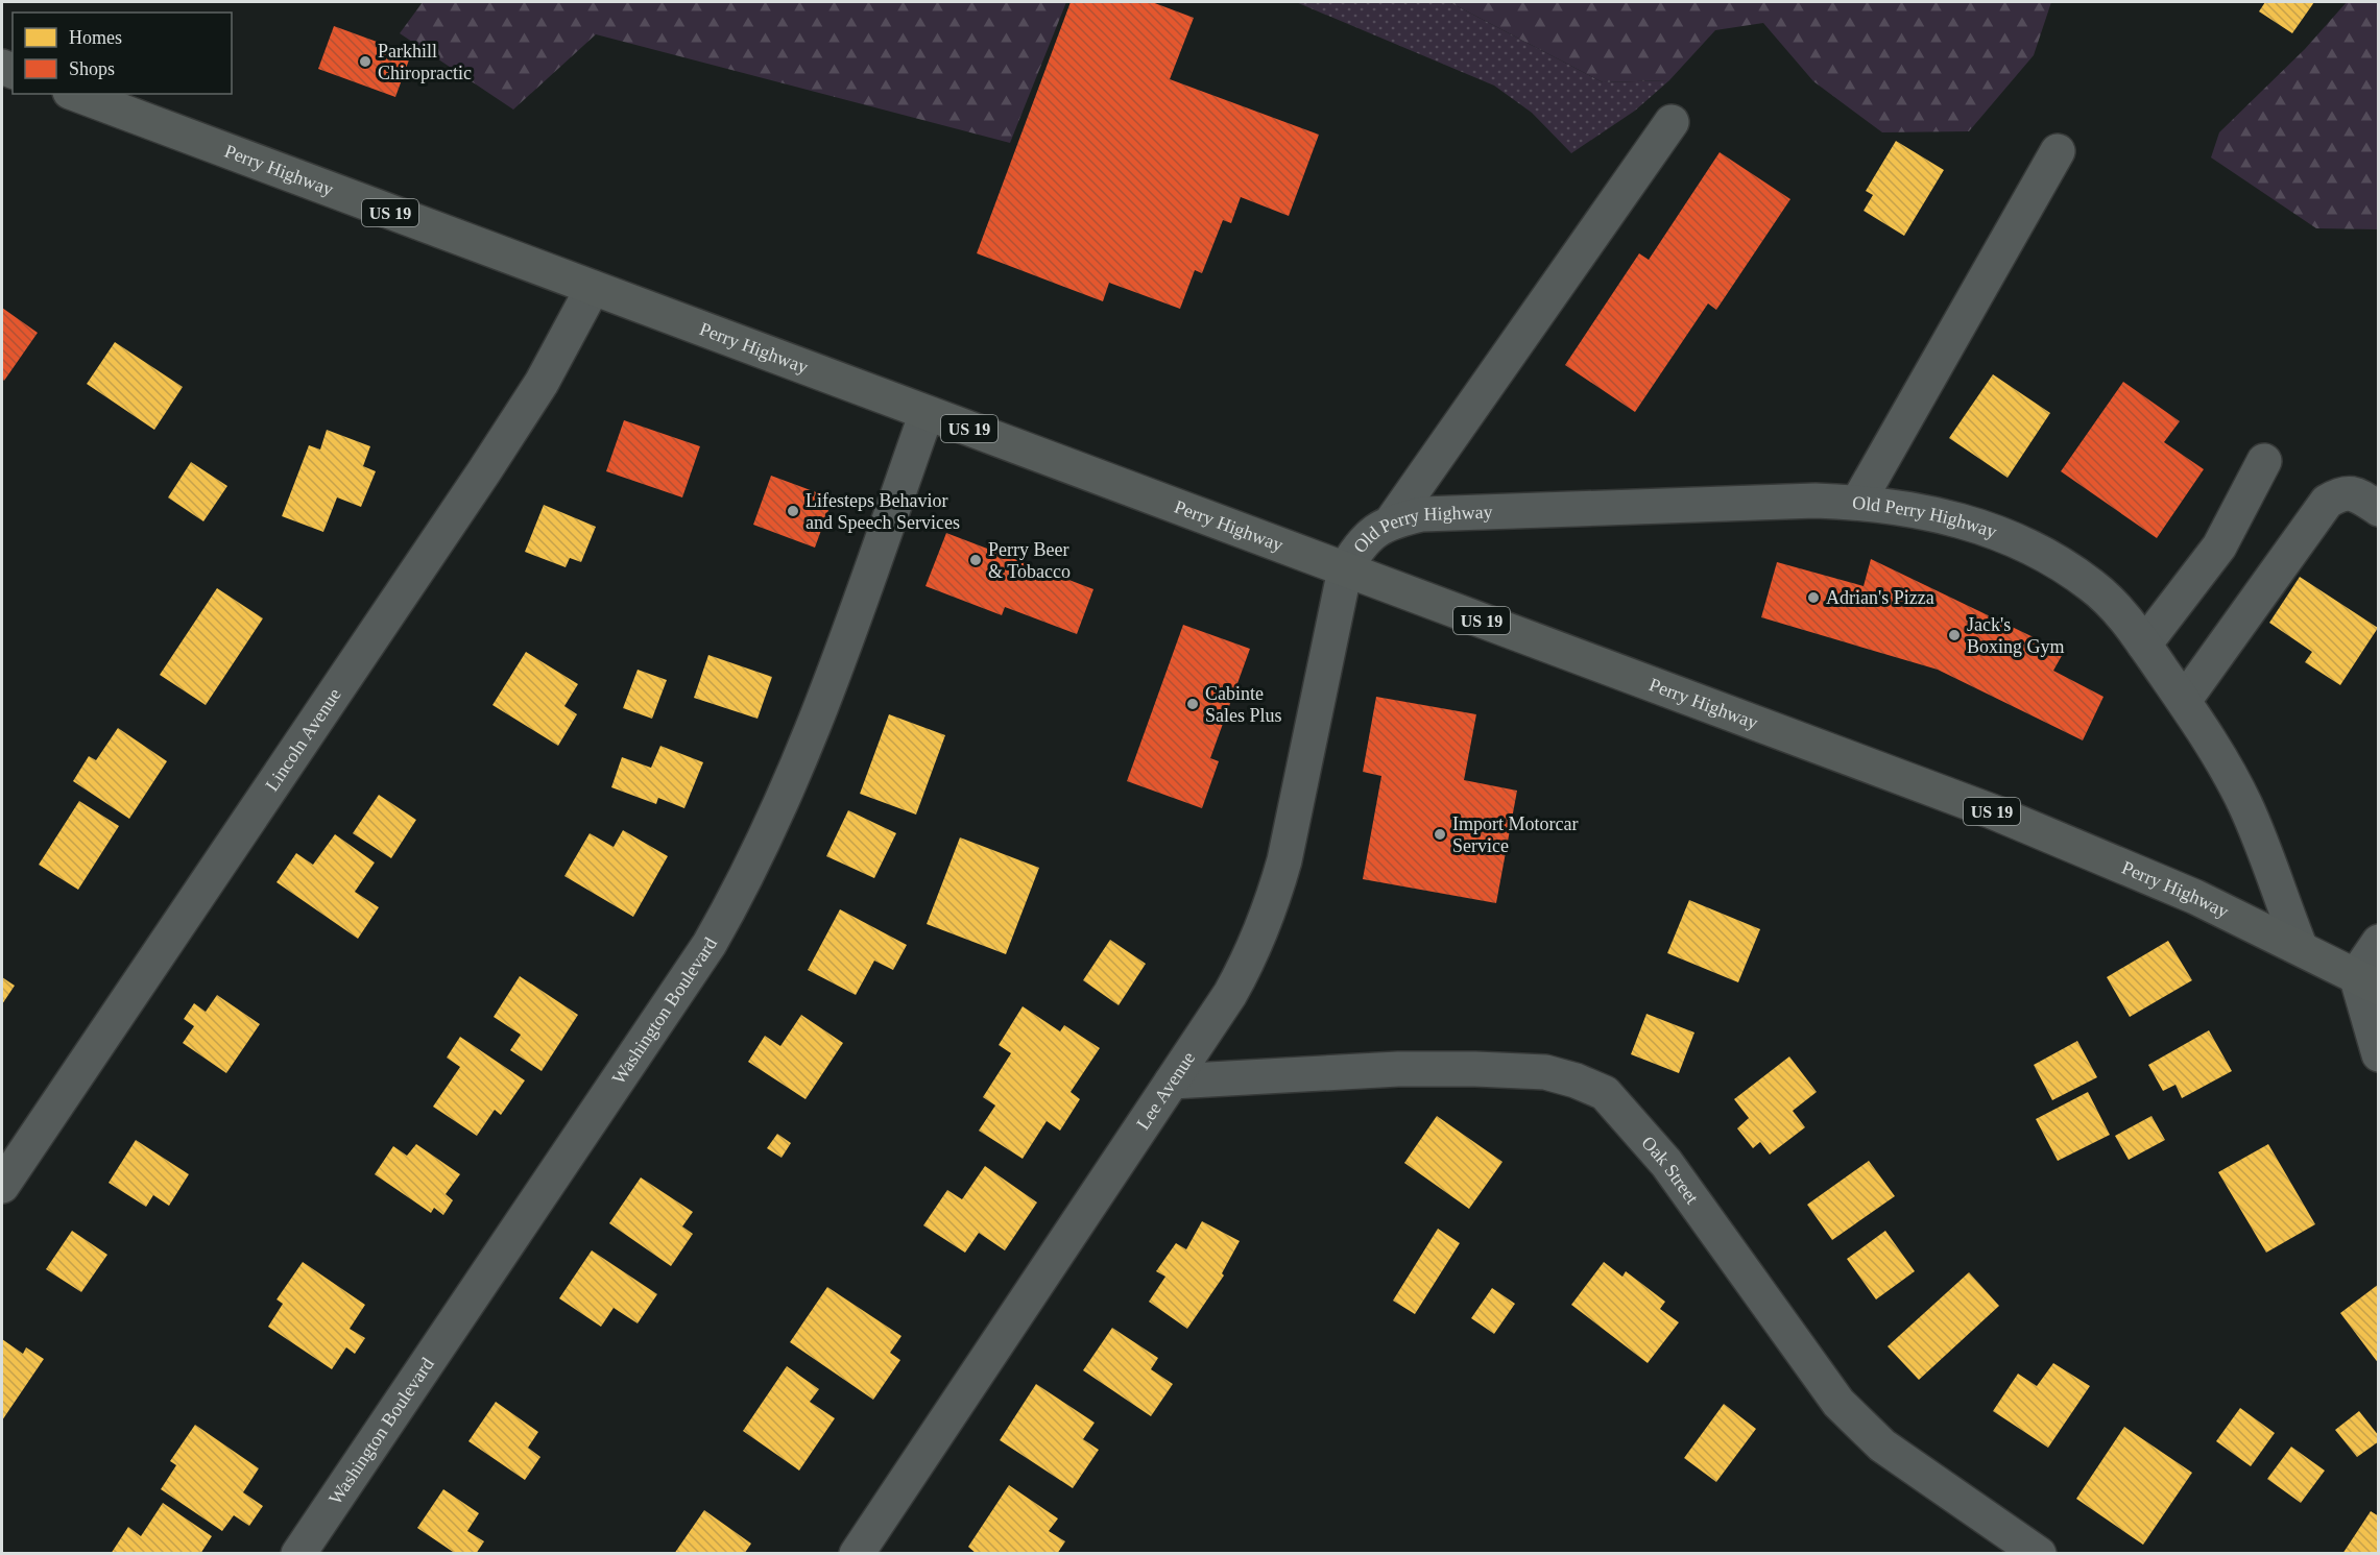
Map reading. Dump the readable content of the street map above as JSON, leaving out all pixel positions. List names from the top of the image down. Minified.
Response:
{"streets":{"main road":["Perry Highway","US 19"],"street":["Old Perry Highway","Lincoln Avenue","Washington Boulevard","Lee Avenue","Oak Street"]},"crossings":[["Perry Highway","Old Perry Highway"],["Perry Highway","Lincoln Avenue"],["Perry Highway","Washington Boulevard"],["Perry Highway","Lee Avenue"],["Old Perry Highway","Lee Avenue"],["Lee Avenue","Oak Street"]],"places":["Parkhill Chiropractic","Lifesteps Behavior and Speech Services","Perry Beer & Tobacco","Adrian's Pizza","Jack's Boxing Gym","Cabinte Sales Plus","Import Motorcar Service"],"legend":["Homes","Shops"]}
